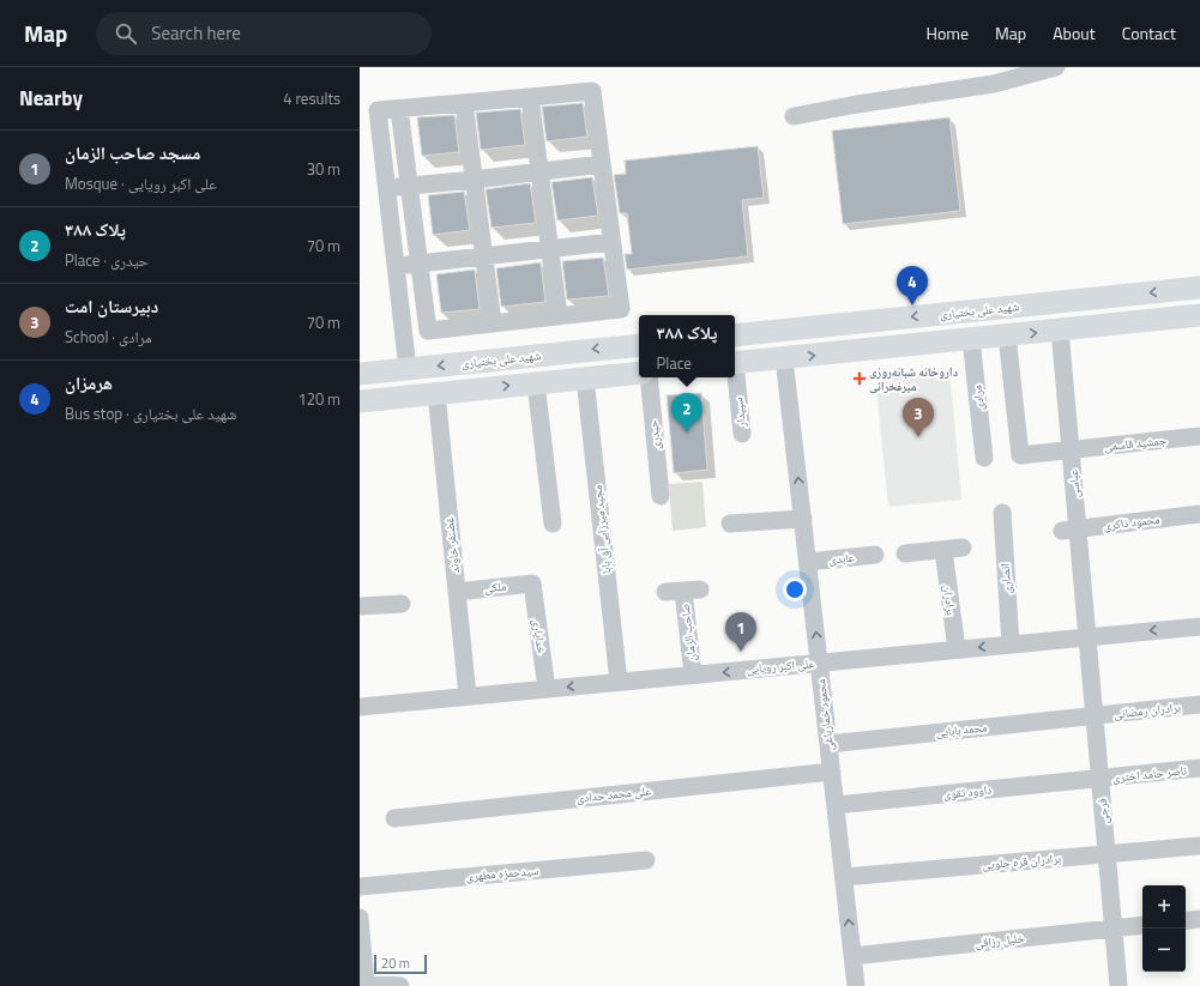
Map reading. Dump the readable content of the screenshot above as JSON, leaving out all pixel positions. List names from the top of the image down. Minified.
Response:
{"streets":{"main road":["شهید علی بختیاری"],"street":["مرادی","سپیدار","حیدری","جمشید قاسمی","عباسی","محمود ذاکری","مجید میرزایی آق بابا","غضنفر خاوند","عابدی","انصاری","ملکی","برادران","صاحب الزمان","خدایاری","علی اکبر رویایی","برادران رمضانی","محمود خمارباغی","محمد بابایی","ناصر حامد اختری","داوود تقوی","علی محمد حدادی","فرجی","برادران قره چلویی","سیدحمزه مطهری","خلیل رزاقی"]},"crossings":[["جمشید قاسمی","عباسی"],["عباسی","محمود ذاکری"],["عباسی","علی اکبر رویایی"],["عباسی","فرجی"],["مجید میرزایی آق بابا","علی اکبر رویایی"],["غضنفر خاوند","ملکی"],["غضنفر خاوند","علی اکبر رویایی"],["عابدی","محمود خمارباغی"],["انصاری","علی اکبر رویایی"],["ملکی","خدایاری"],["برادران","علی اکبر رویایی"],["صاحب الزمان","علی اکبر رویایی"],["خدایاری","علی اکبر رویایی"],["علی اکبر رویایی","محمود خمارباغی"],["علی اکبر رویایی","فرجی"],["برادران رمضانی","محمد بابایی"],["برادران رمضانی","فرجی"],["محمود خمارباغی","محمد بابایی"],["محمود خمارباغی","داوود تقوی"],["محمود خمارباغی","علی محمد حدادی"],["محمود خمارباغی","برادران قره چلویی"],["محمود خمارباغی","خلیل رزاقی"],["محمد بابایی","فرجی"],["ناصر حامد اختری","داوود تقوی"],["ناصر حامد اختری","فرجی"],["داوود تقوی","فرجی"],["فرجی","برادران قره چلویی"],["فرجی","خلیل رزاقی"]],"one_way":["علی اکبر رویایی","محمود خمارباغی"],"places":{"health":["داروخانه شبانه‌روزی میرفخرائی"]},"scale_bar":"20 m","page":{"header":"Map","search":"Search here","nav":["Home","Map","About","Contact"],"heading":["Nearby","4 results"],"list":[{"mark":"1","name":"مسجد صاحب الزمان","note":"Mosque · علی اکبر رویایی","value":"30 m"},{"mark":"2","name":"پلاک ۳۸۸","note":"Place · حیدری","value":"70 m"},{"mark":"3","name":"دبیرستان امت","note":"School · مرادی","value":"70 m"},{"mark":"4","name":"هرمزان","note":"Bus stop · شهید علی بختیاری","value":"120 m"}],"pins":["4","2","3","1"],"popup":["پلاک ۳۸۸","Place"],"map_buttons":["+","−"],"scale":"20 m"}}
